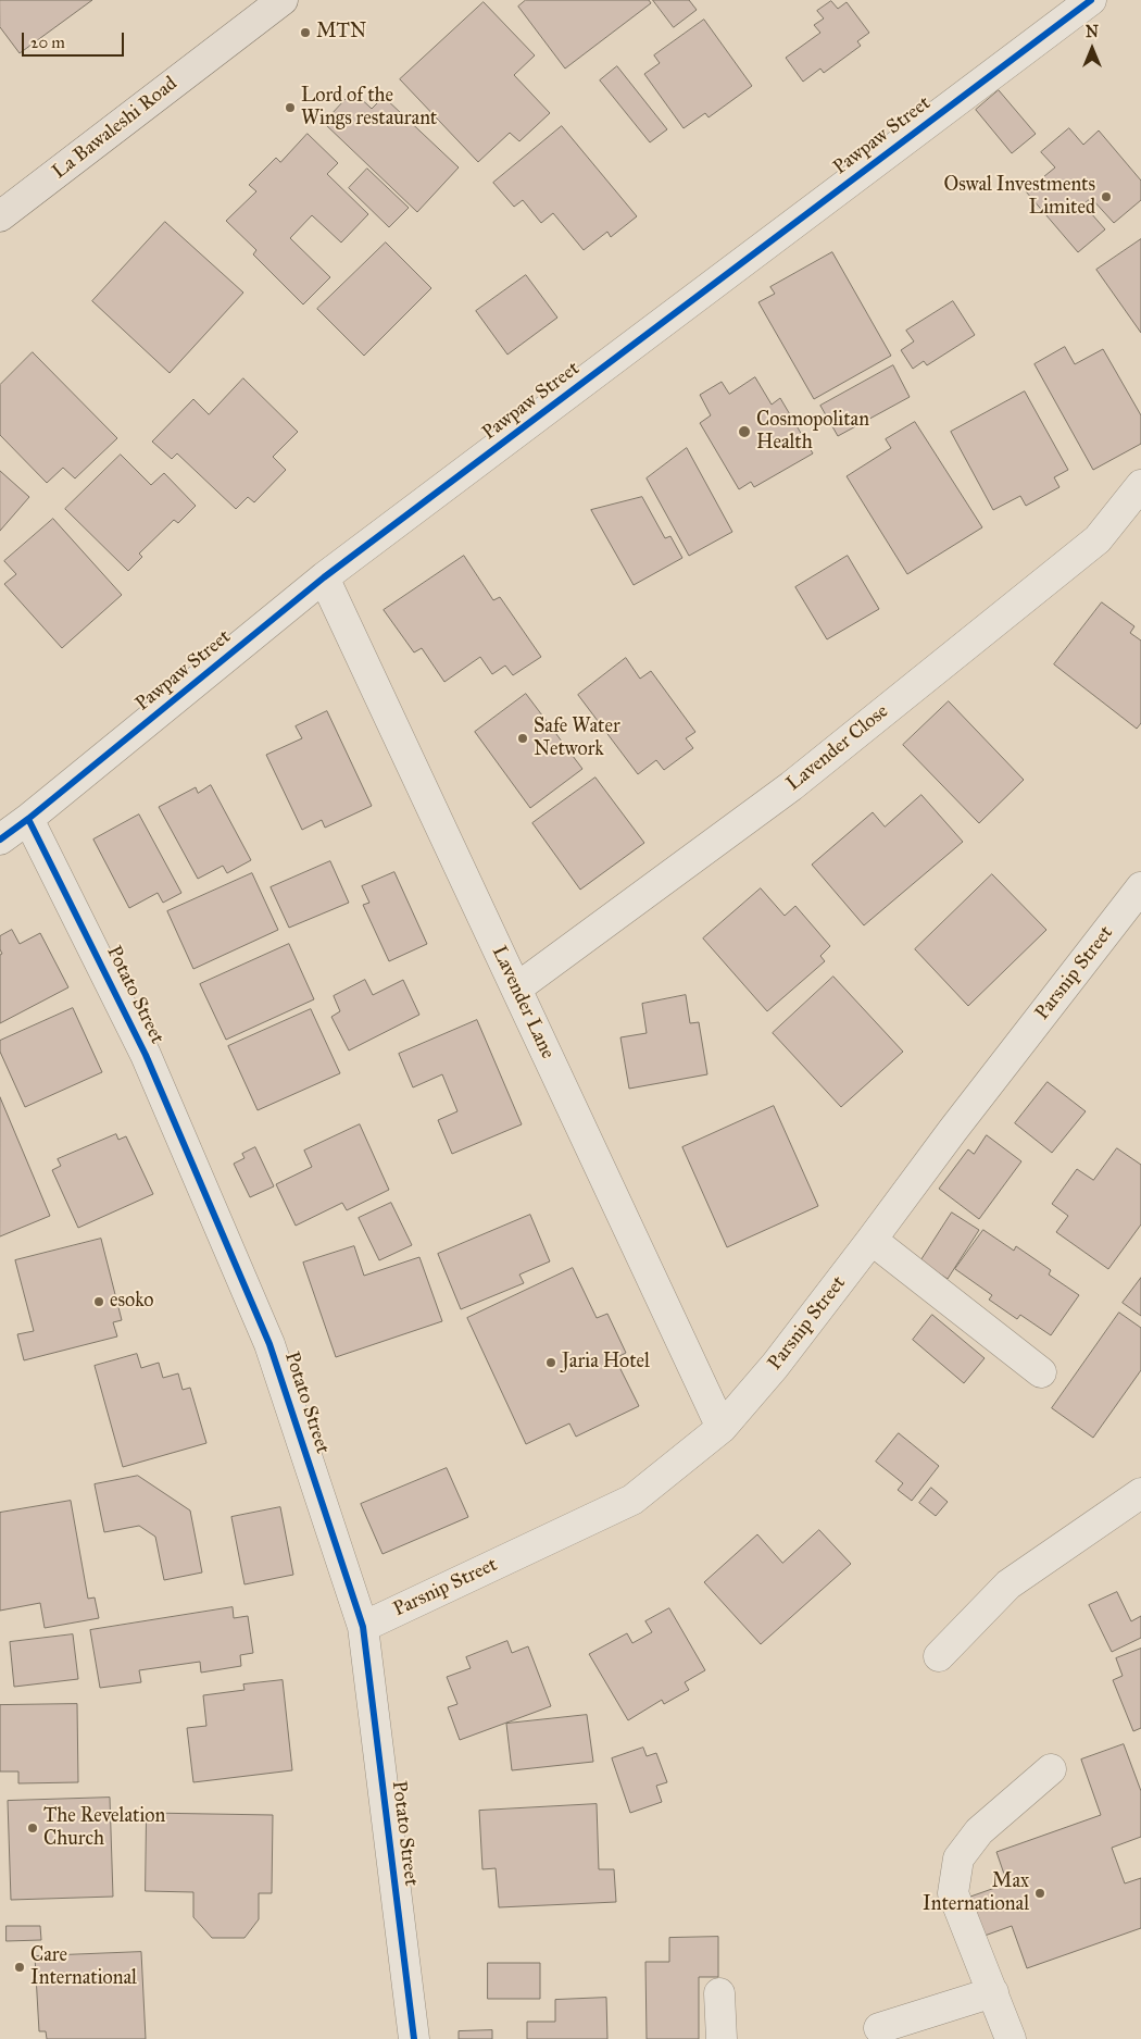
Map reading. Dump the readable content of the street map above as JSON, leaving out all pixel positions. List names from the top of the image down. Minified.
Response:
{"streets":{"main road":["La Bawaleshi Road"],"street":["Pawpaw Street","Lavender Close","Parsnip Street","Potato Street","Lavender Lane"]},"crossings":[["Pawpaw Street","Potato Street"],["Pawpaw Street","Lavender Lane"],["Lavender Close","Lavender Lane"],["Parsnip Street","Potato Street"],["Parsnip Street","Lavender Lane"]],"places":["MTN","Lord of the Wings restaurant","Oswal Investments Limited","Cosmopolitan Health","Safe Water Network","esoko","Jaria Hotel","The Revelation Church","Max International","Care International"],"scale_bar":"20 m","north":"top"}
